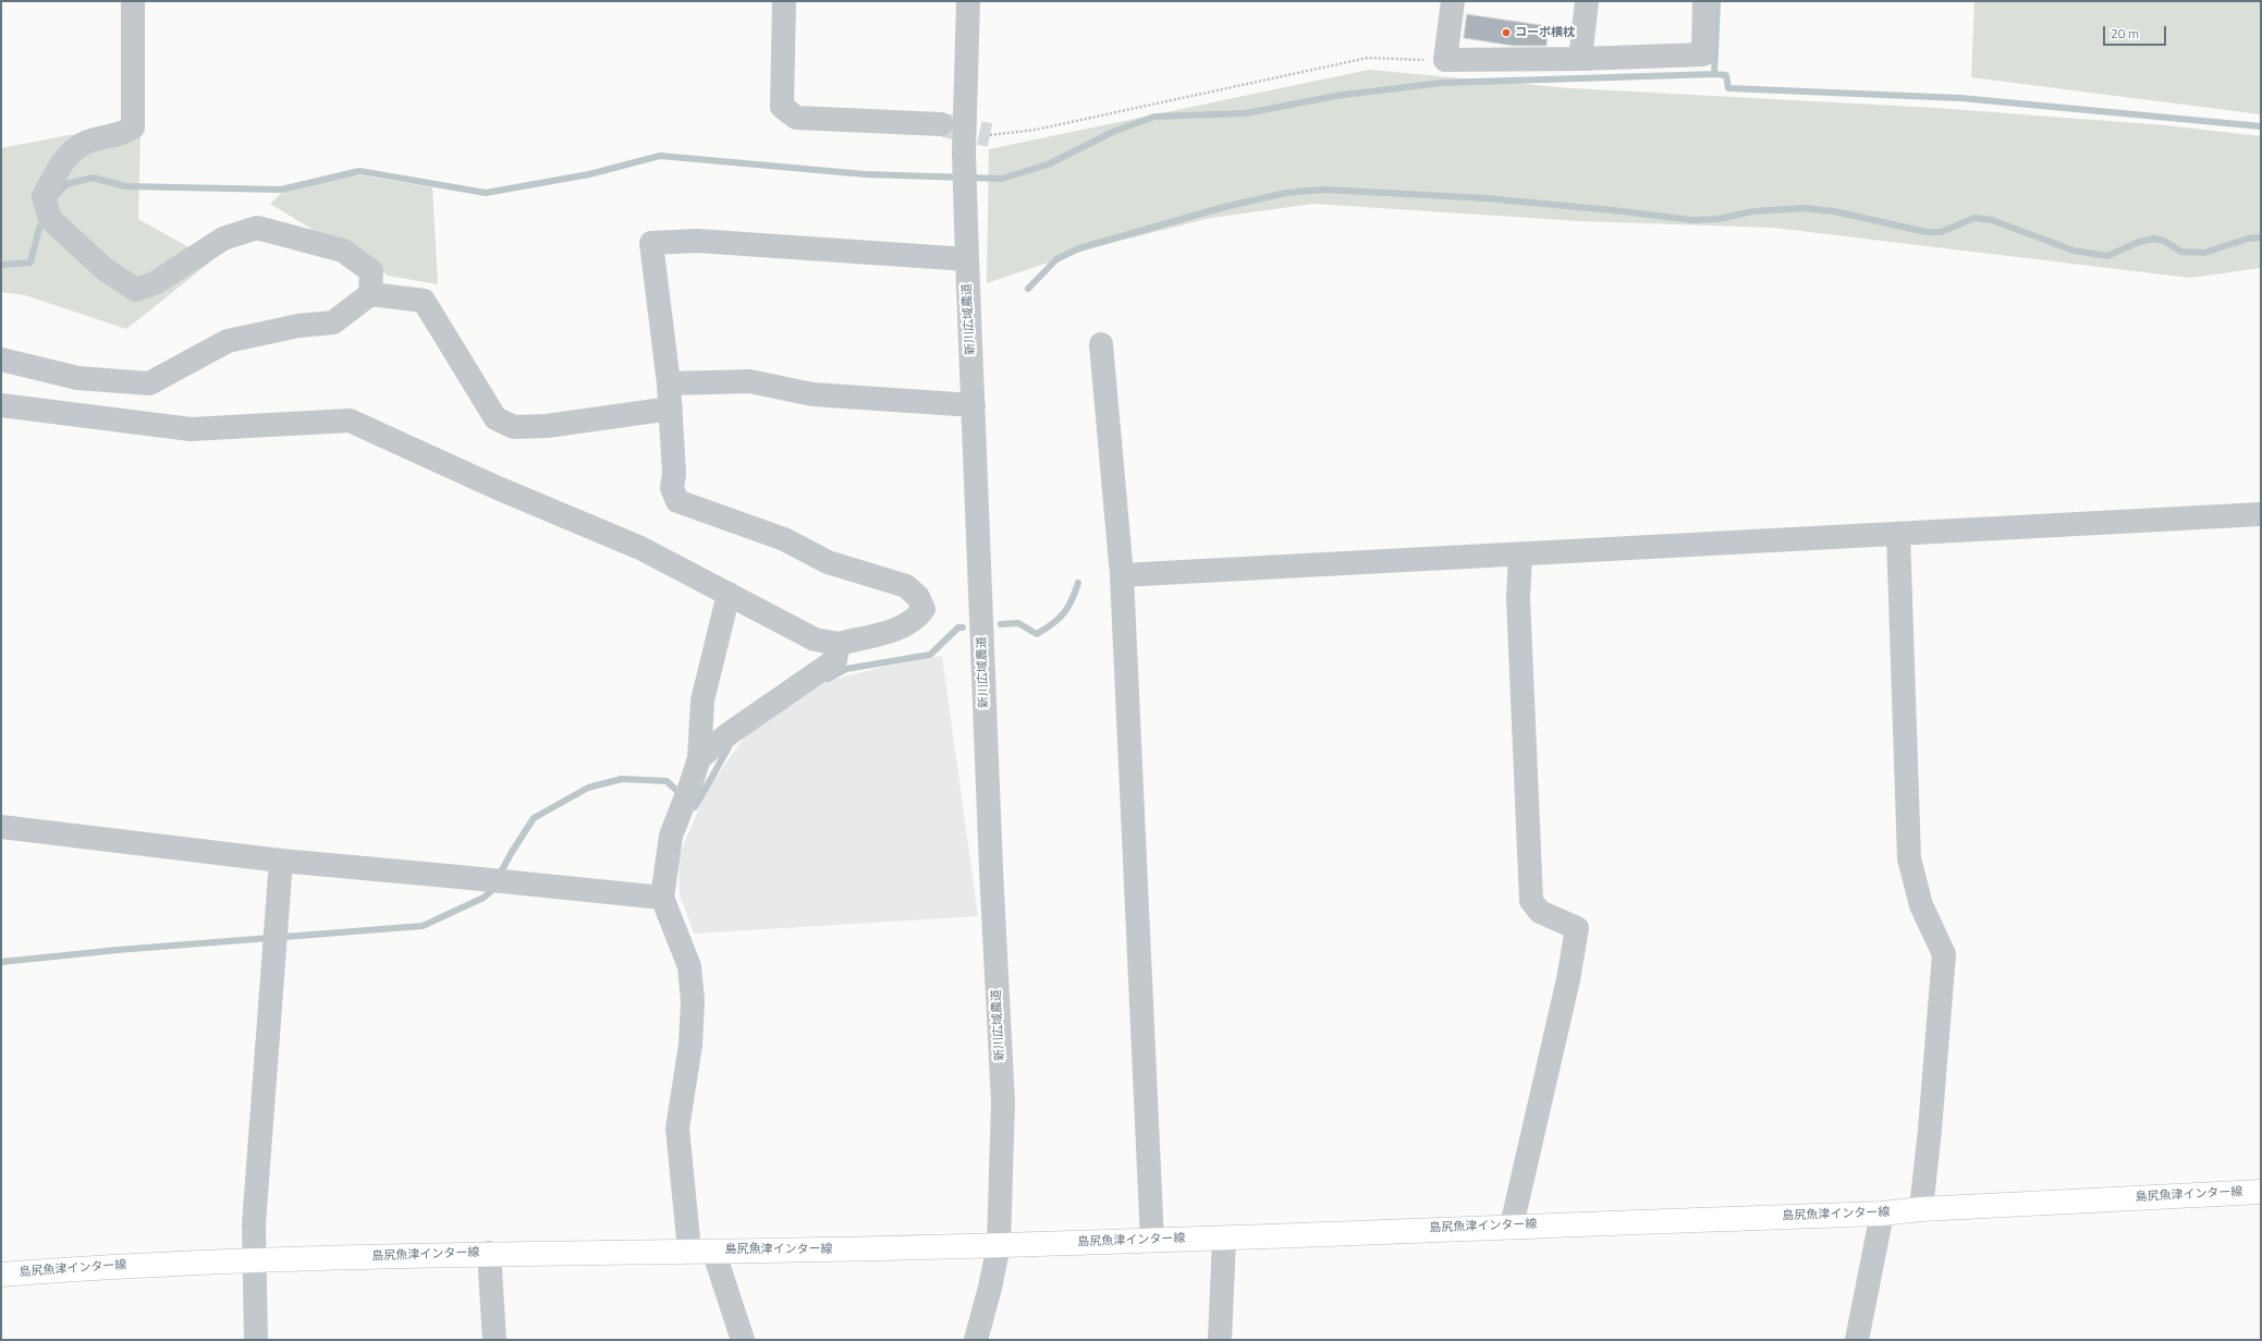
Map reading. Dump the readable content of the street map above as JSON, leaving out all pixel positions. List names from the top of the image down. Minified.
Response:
{"streets":{"main road":["島尻魚津インター線"],"street":["新川広域農道"]},"crossings":[["新川広域農道","島尻魚津インター線"]],"places":["コーポ横枕"],"scale_bar":"20 m"}
